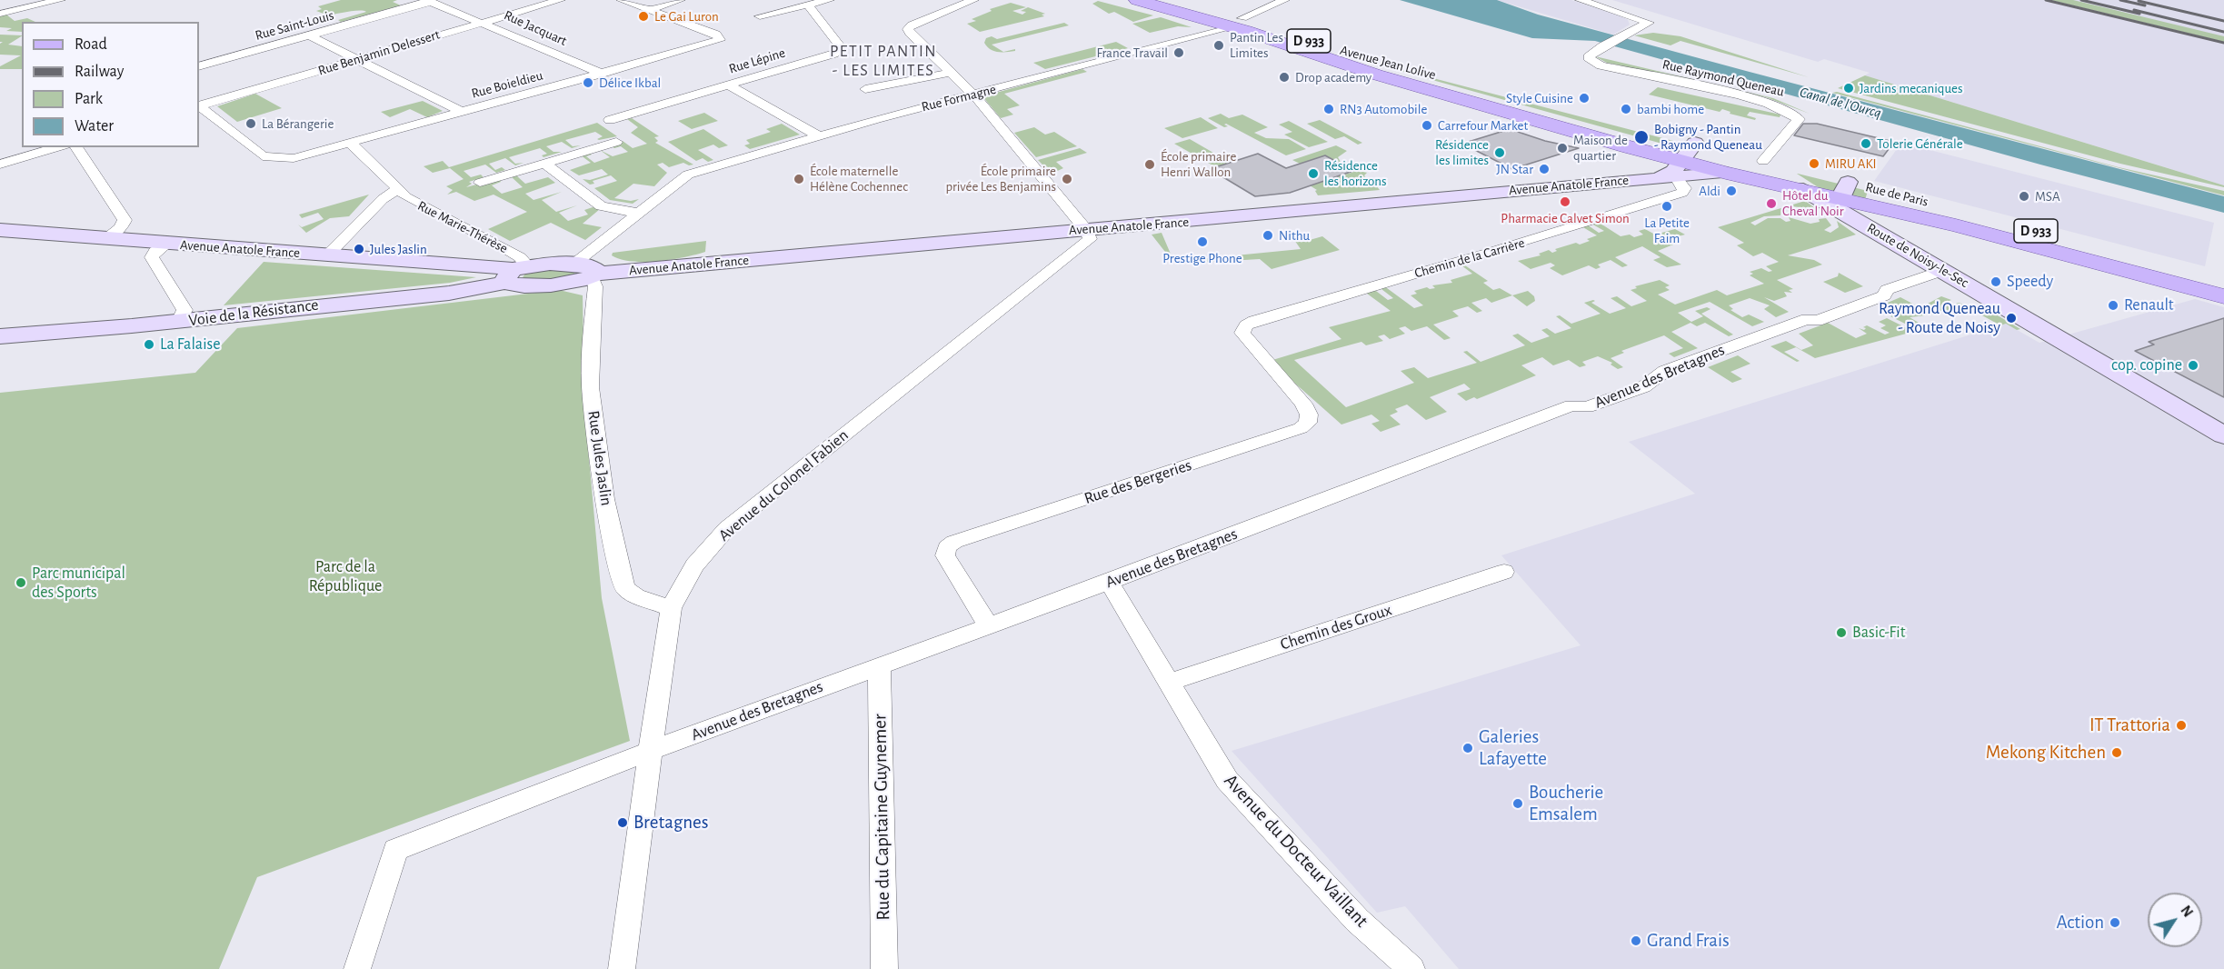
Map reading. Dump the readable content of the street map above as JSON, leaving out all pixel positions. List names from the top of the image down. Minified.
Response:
{"streets":{"main road":["D 933","Avenue Jean Lolive","Rue de Paris"],"street":["Rue Saint-Louis","Rue Jacquart","Rue Benjamin Delessert","Rue Lépine","Rue Raymond Queneau","Rue Boieldieu","Rue Formagne","Avenue Anatole France","Rue Marie-Thérèse","Route de Noisy-le-Sec","Chemin de la Carrière","Voie de la Résistance","Avenue des Bretagnes","Rue Jules Jaslin","Rue des Bergeries","Avenue du Colonel Fabien","Chemin des Groux","Rue du Capitaine Guynemer","Avenue du Docteur Vaillant"]},"crossings":[["Rue Saint-Louis","Rue Jacquart"],["Rue Jacquart","Rue Benjamin Delessert"],["Rue Jacquart","Rue Boieldieu"],["D 933","Rue Formagne"],["D 933","Avenue Anatole France"],["D 933","Rue de Paris"],["D 933","Route de Noisy-le-Sec"],["D 933","Chemin de la Carrière"],["Rue Raymond Queneau","Rue de Paris"],["Rue Boieldieu","Rue Marie-Thérèse"],["Avenue Anatole France","Rue Marie-Thérèse"],["Avenue Anatole France","Chemin de la Carrière"],["Avenue Anatole France","Voie de la Résistance"],["Avenue Anatole France","Rue Jules Jaslin"],["Avenue Anatole France","Avenue du Colonel Fabien"],["Rue de Paris","Route de Noisy-le-Sec"],["Rue Marie-Thérèse","Voie de la Résistance"],["Route de Noisy-le-Sec","Avenue des Bretagnes"],["Chemin de la Carrière","Rue des Bergeries"],["Avenue des Bretagnes","Rue des Bergeries"],["Avenue des Bretagnes","Avenue du Colonel Fabien"],["Avenue des Bretagnes","Rue du Capitaine Guynemer"],["Avenue des Bretagnes","Avenue du Docteur Vaillant"],["Rue Jules Jaslin","Avenue du Colonel Fabien"],["Chemin des Groux","Avenue du Docteur Vaillant"]],"districts":["PETIT PANTIN - LES LIMITES"],"water":["Canal de l'Ourcq"],"parks":["Parc de la République"],"places":["Le Gai Luron","Pantin Les Limites","France Travail","Drop academy","Délice Ikbal","Jardins mecaniques","Style Cuisine","RN3 Automobile","bambi home","La Bérangerie","Carrefour Market","Bobigny - Pantin - Raymond Queneau","Tolerie Générale","Maison de quartier","Résidence les limites","MIRU AKI","École primaire Henri Wallon","JN Star","Résidence les horizons","École maternelle Hélène Cochennec","École primaire privée Les Benjamins","Aldi","MSA","Pharmacie Calvet Simon","Hôtel du Cheval Noir","La Petite Faim","Nithu","Prestige Phone","Jules Jaslin","Speedy","Renault","Raymond Queneau - Route de Noisy","La Falaise","cop. copine","Parc municipal des Sports","Basic-Fit","IT Trattoria","Galeries Lafayette","Mekong Kitchen","Boucherie Emsalem","Bretagnes","Action","Grand Frais"],"legend":["Road","Railway","Park","Water"],"north":"top right"}
